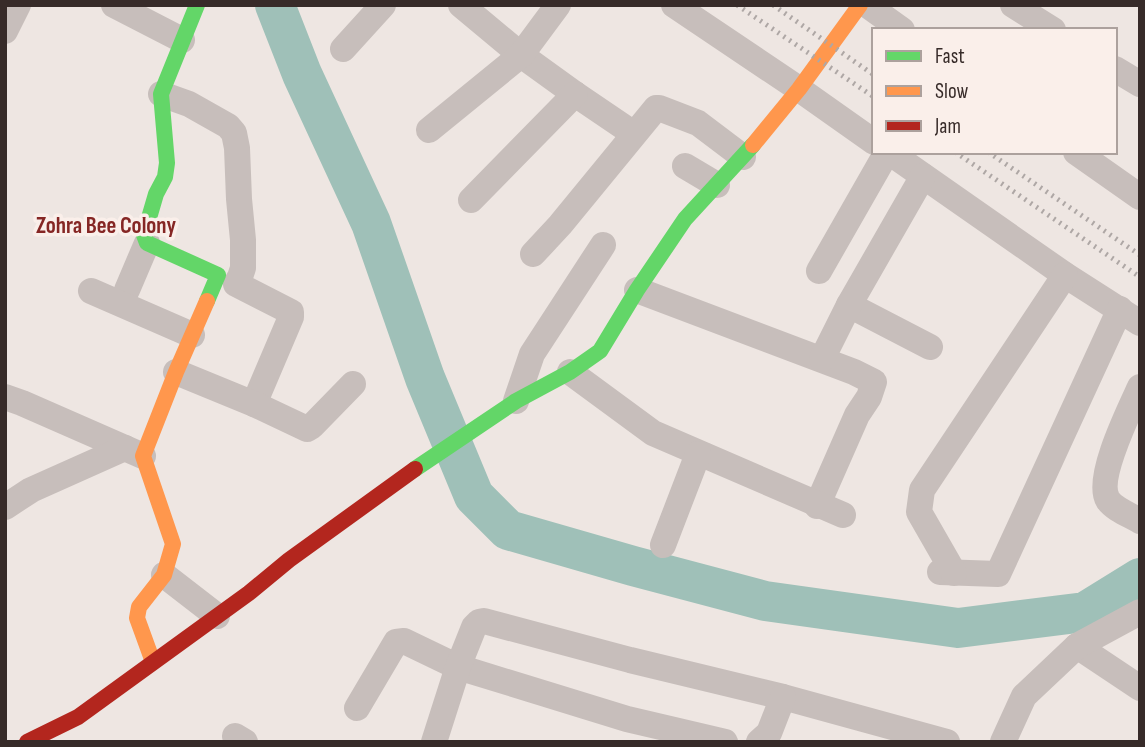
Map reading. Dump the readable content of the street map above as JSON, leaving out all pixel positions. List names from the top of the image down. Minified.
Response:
{"districts":["Zohra Bee Colony"],"legend":["Fast","Slow","Jam"]}
